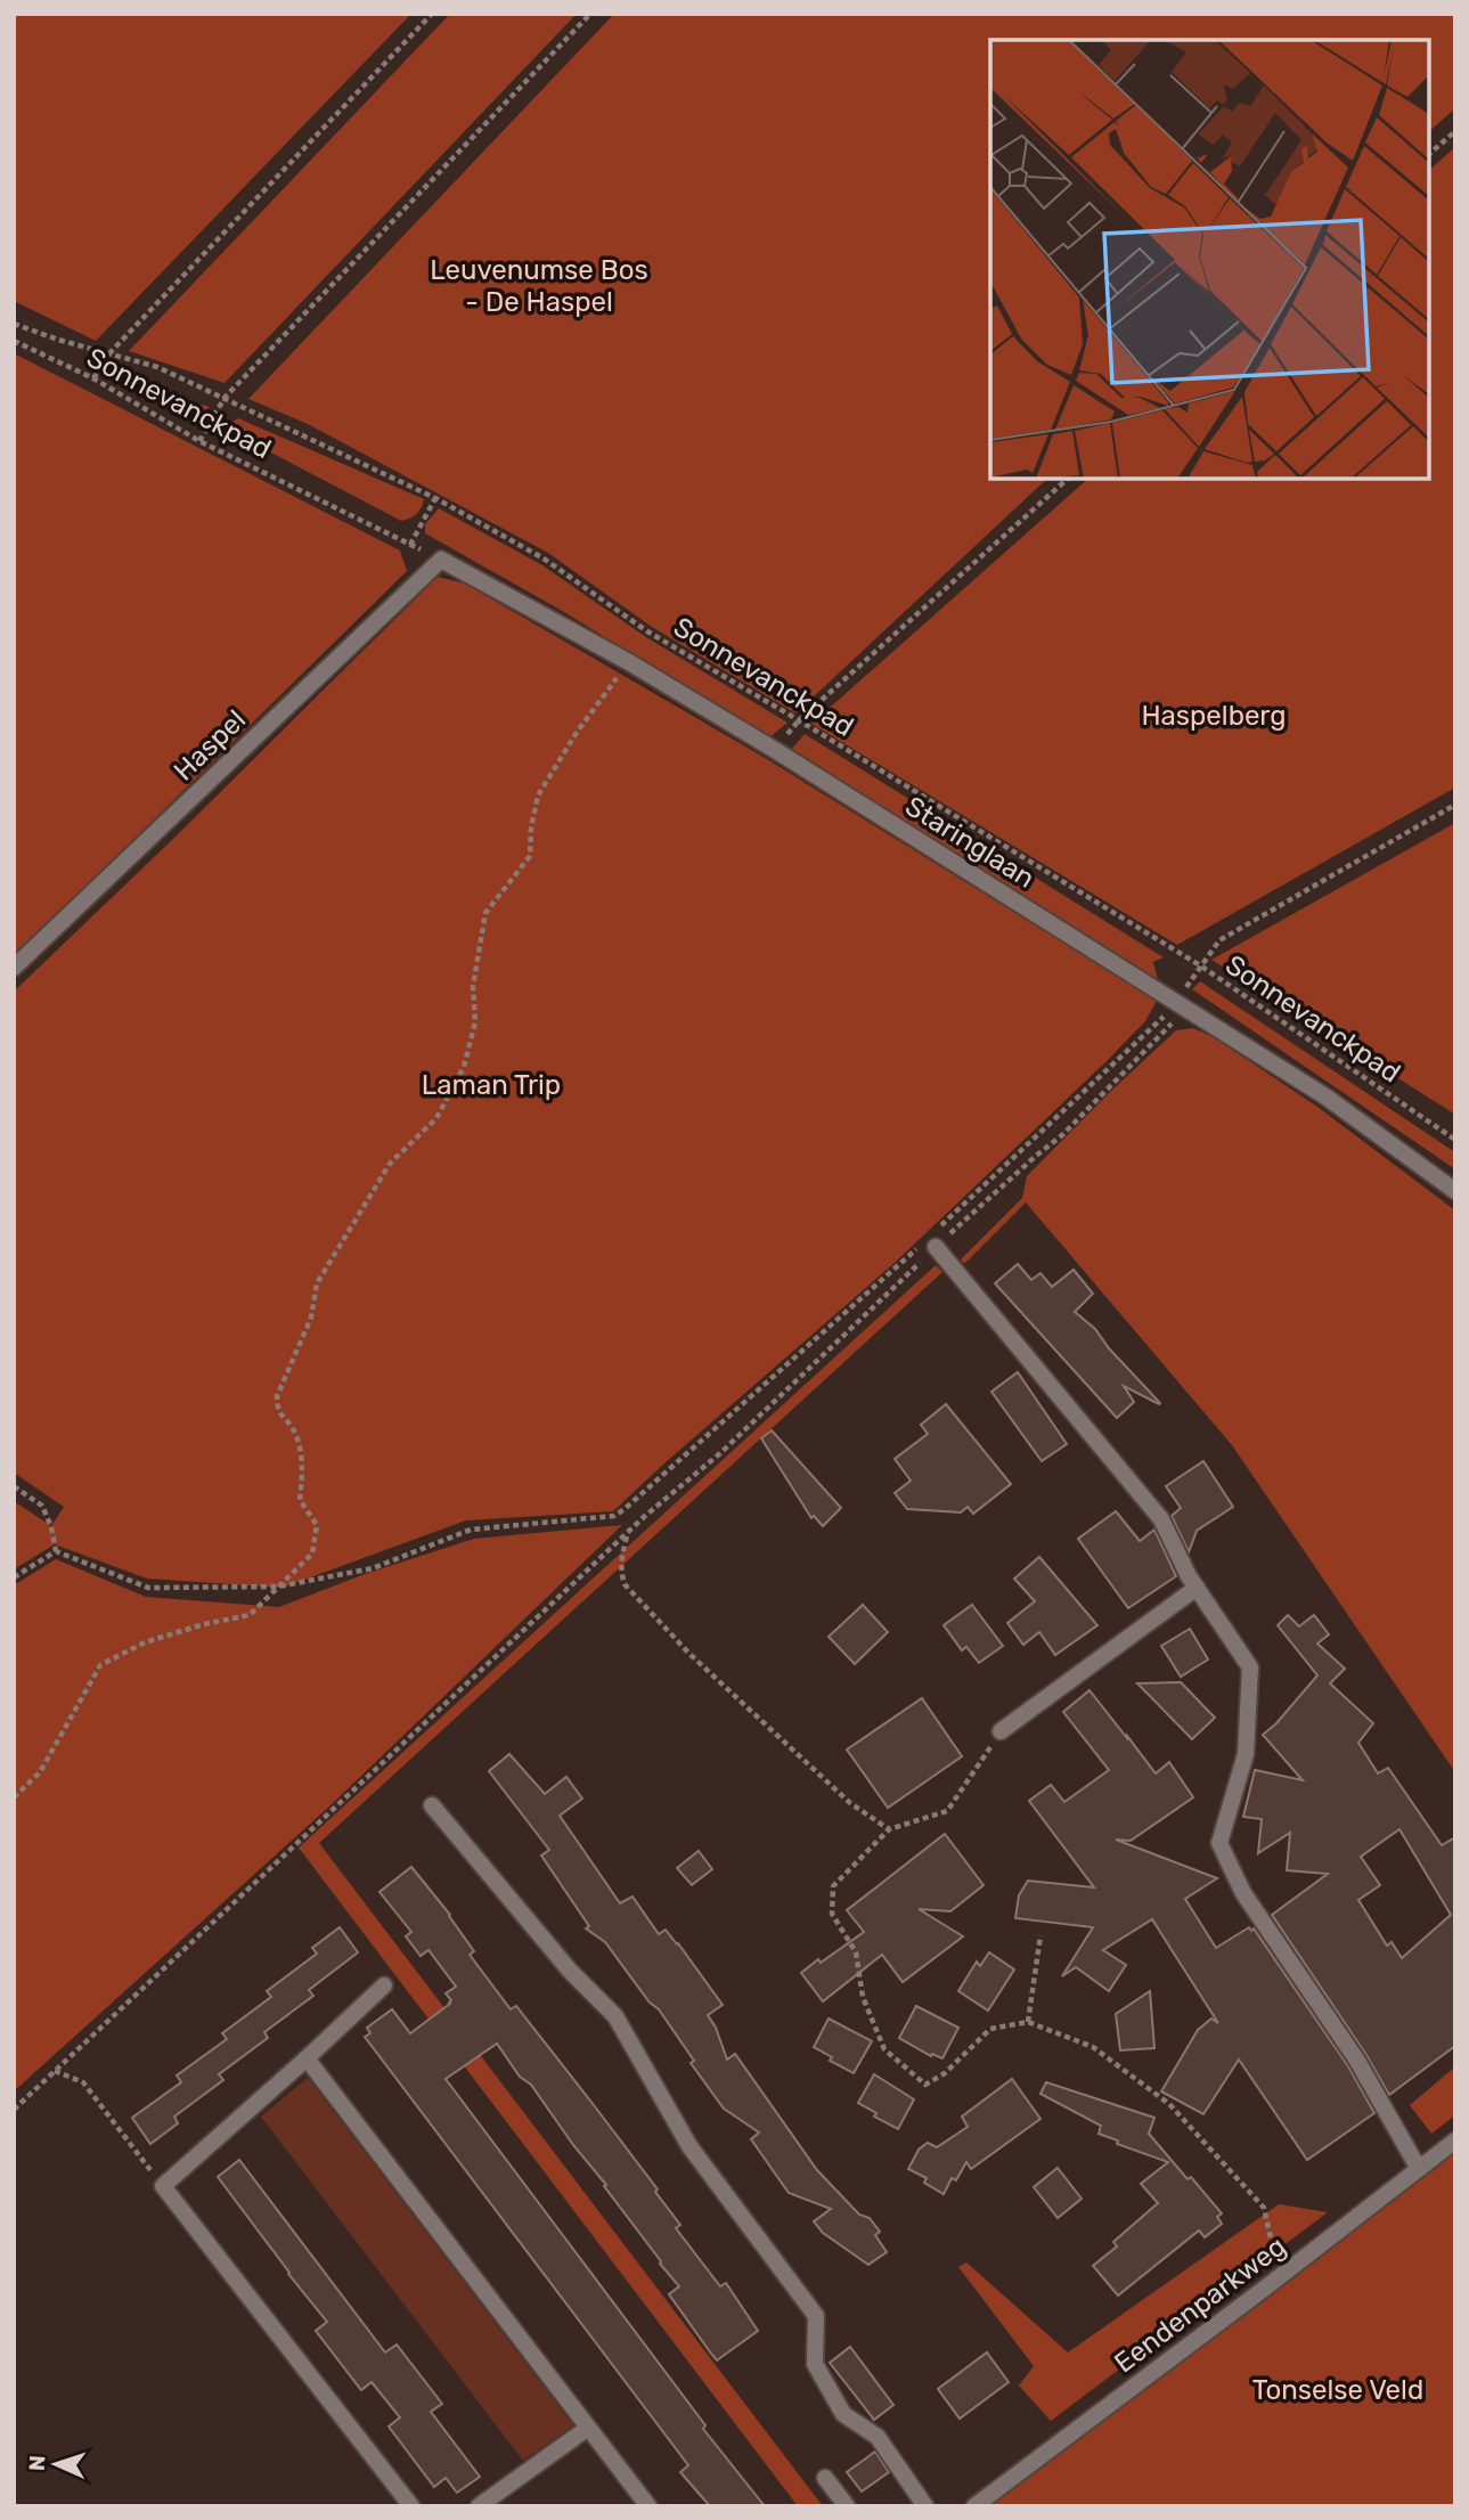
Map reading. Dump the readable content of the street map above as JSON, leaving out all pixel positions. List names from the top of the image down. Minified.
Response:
{"streets":{"street":["Haspel","Staringlaan","Eendenparkweg"],"path":["Sonnevanckpad"]},"crossings":[["Haspel","Staringlaan"]],"parks":["Leuvenumse Bos - De Haspel","Haspelberg","Laman Trip","Tonselse Veld"],"north":"left"}
